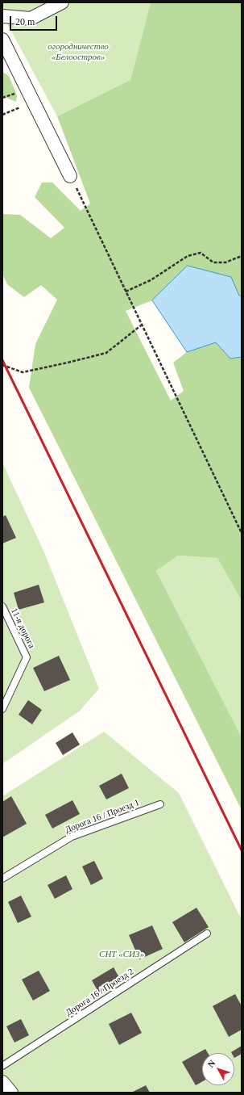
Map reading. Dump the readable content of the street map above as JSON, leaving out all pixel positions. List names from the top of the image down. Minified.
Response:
{"streets":{"lane":["11-я дорога","Дорога 16 / Проезд 1","Дорога 16 / Проезд 2"]},"parks":["огородничество «Белоостров»","СНТ «СИЗ»"],"scale_bar":"20 m","north":"top left"}
